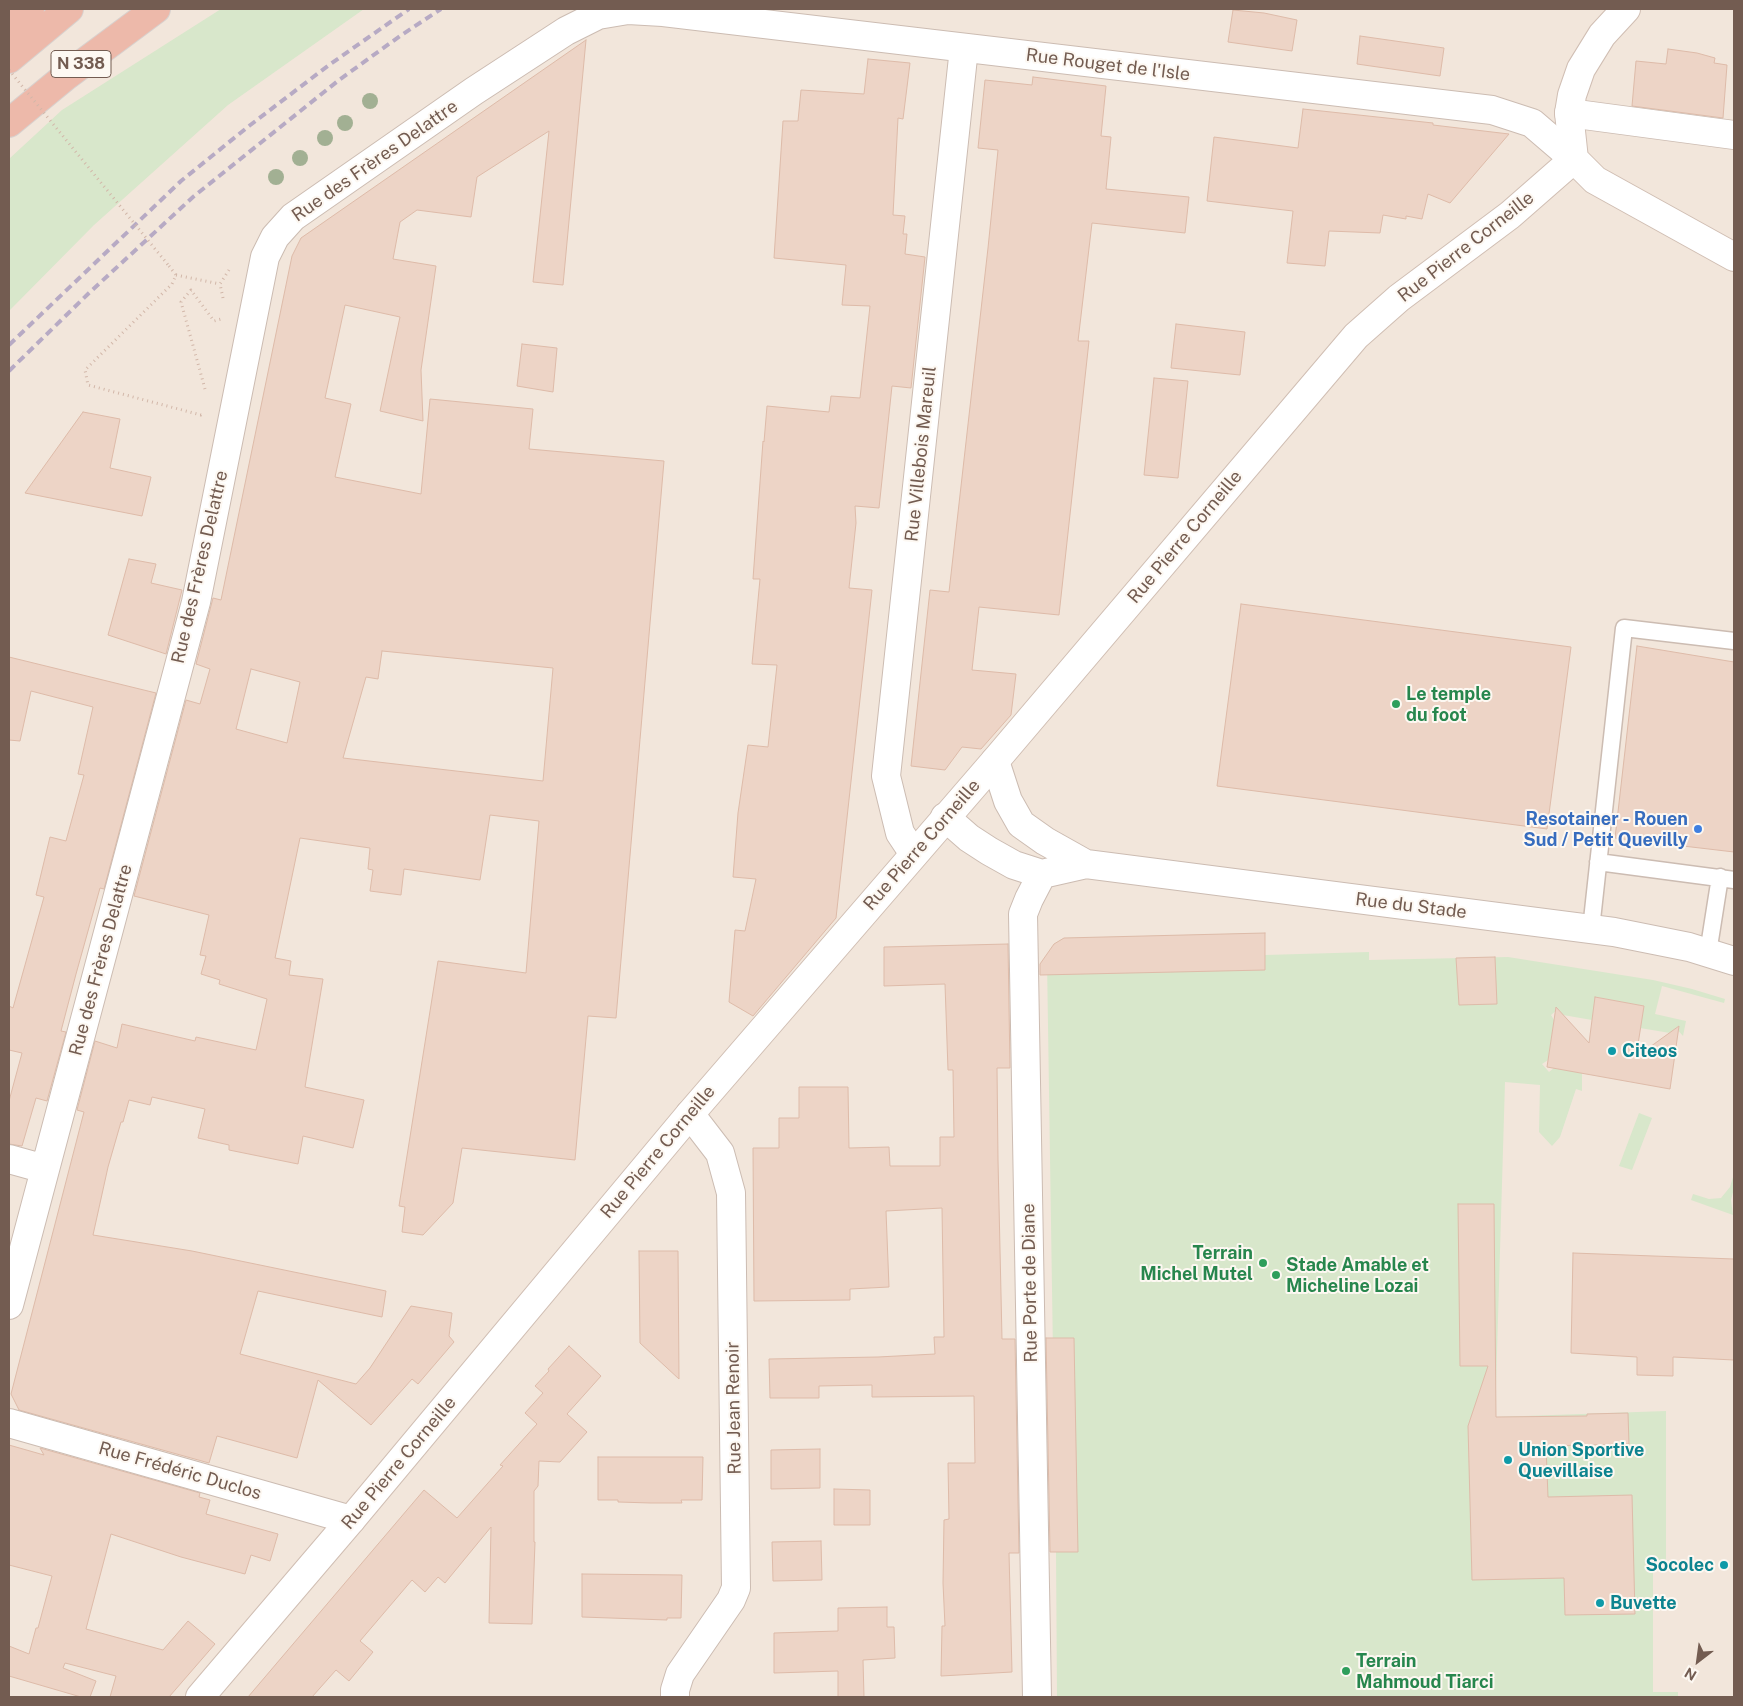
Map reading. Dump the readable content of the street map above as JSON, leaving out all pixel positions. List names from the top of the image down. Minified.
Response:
{"streets":{"highway":["N 338"],"street":["Rue Rouget de l'Isle","Rue des Frères Delattre","Rue Pierre Corneille","Rue Villebois Mareuil","Rue du Stade","Rue Porte de Diane","Rue Jean Renoir","Rue Frédéric Duclos"]},"crossings":[["Rue Rouget de l'Isle","Rue des Frères Delattre"],["Rue Rouget de l'Isle","Rue Pierre Corneille"],["Rue Rouget de l'Isle","Rue Villebois Mareuil"],["Rue Pierre Corneille","Rue Villebois Mareuil"],["Rue Pierre Corneille","Rue du Stade"],["Rue Pierre Corneille","Rue Jean Renoir"],["Rue Pierre Corneille","Rue Frédéric Duclos"],["Rue du Stade","Rue Porte de Diane"]],"places":["Le temple du foot","Resotainer - Rouen Sud / Petit Quevilly","Citeos","Terrain Michel Mutel","Stade Amable et Micheline Lozai","Union Sportive Quevillaise","Socolec","Buvette","Terrain Mahmoud Tiarci"],"north":"bottom left"}
